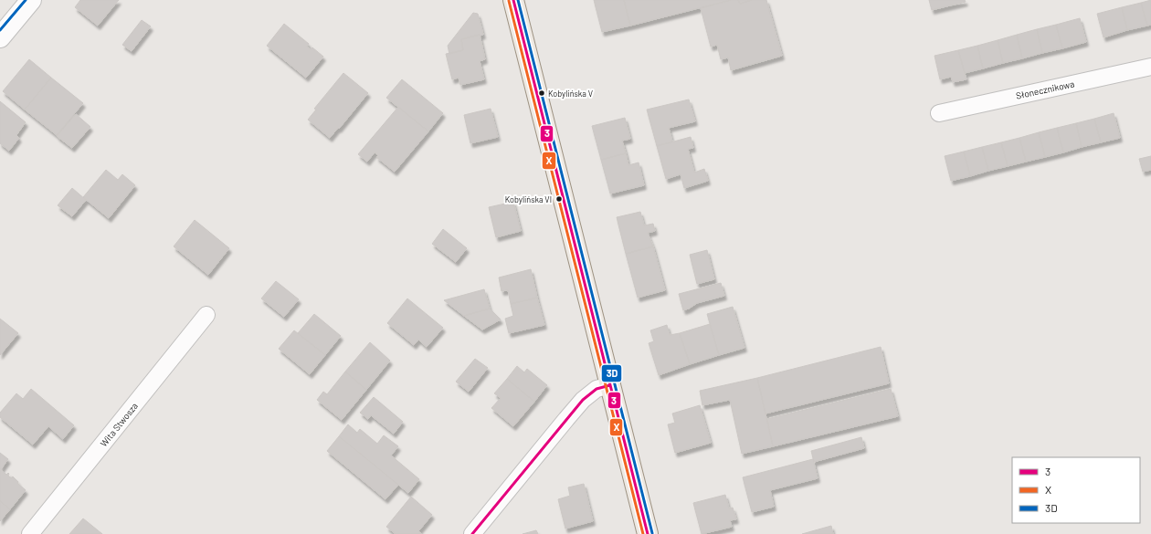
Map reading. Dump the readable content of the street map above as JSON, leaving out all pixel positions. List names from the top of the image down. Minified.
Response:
{"streets":{"street":["Słonecznikowa","Wita Stwosza"]},"places":["Kobylińska V","Kobylińska VI"],"lines":["transit line 3","transit line 3D","transit line X"],"legend":["3","X","3D"]}
